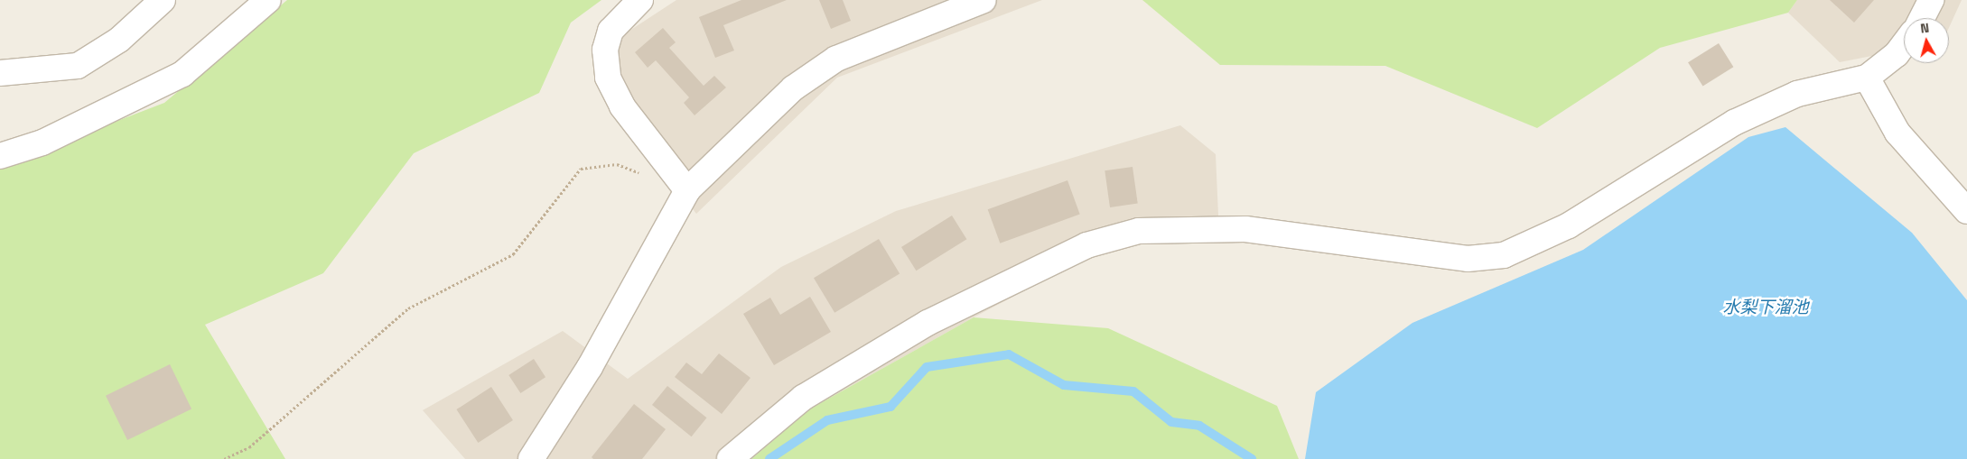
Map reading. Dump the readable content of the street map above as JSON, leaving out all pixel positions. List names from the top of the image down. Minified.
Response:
{"water":["水梨下溜池"],"north":"top"}
